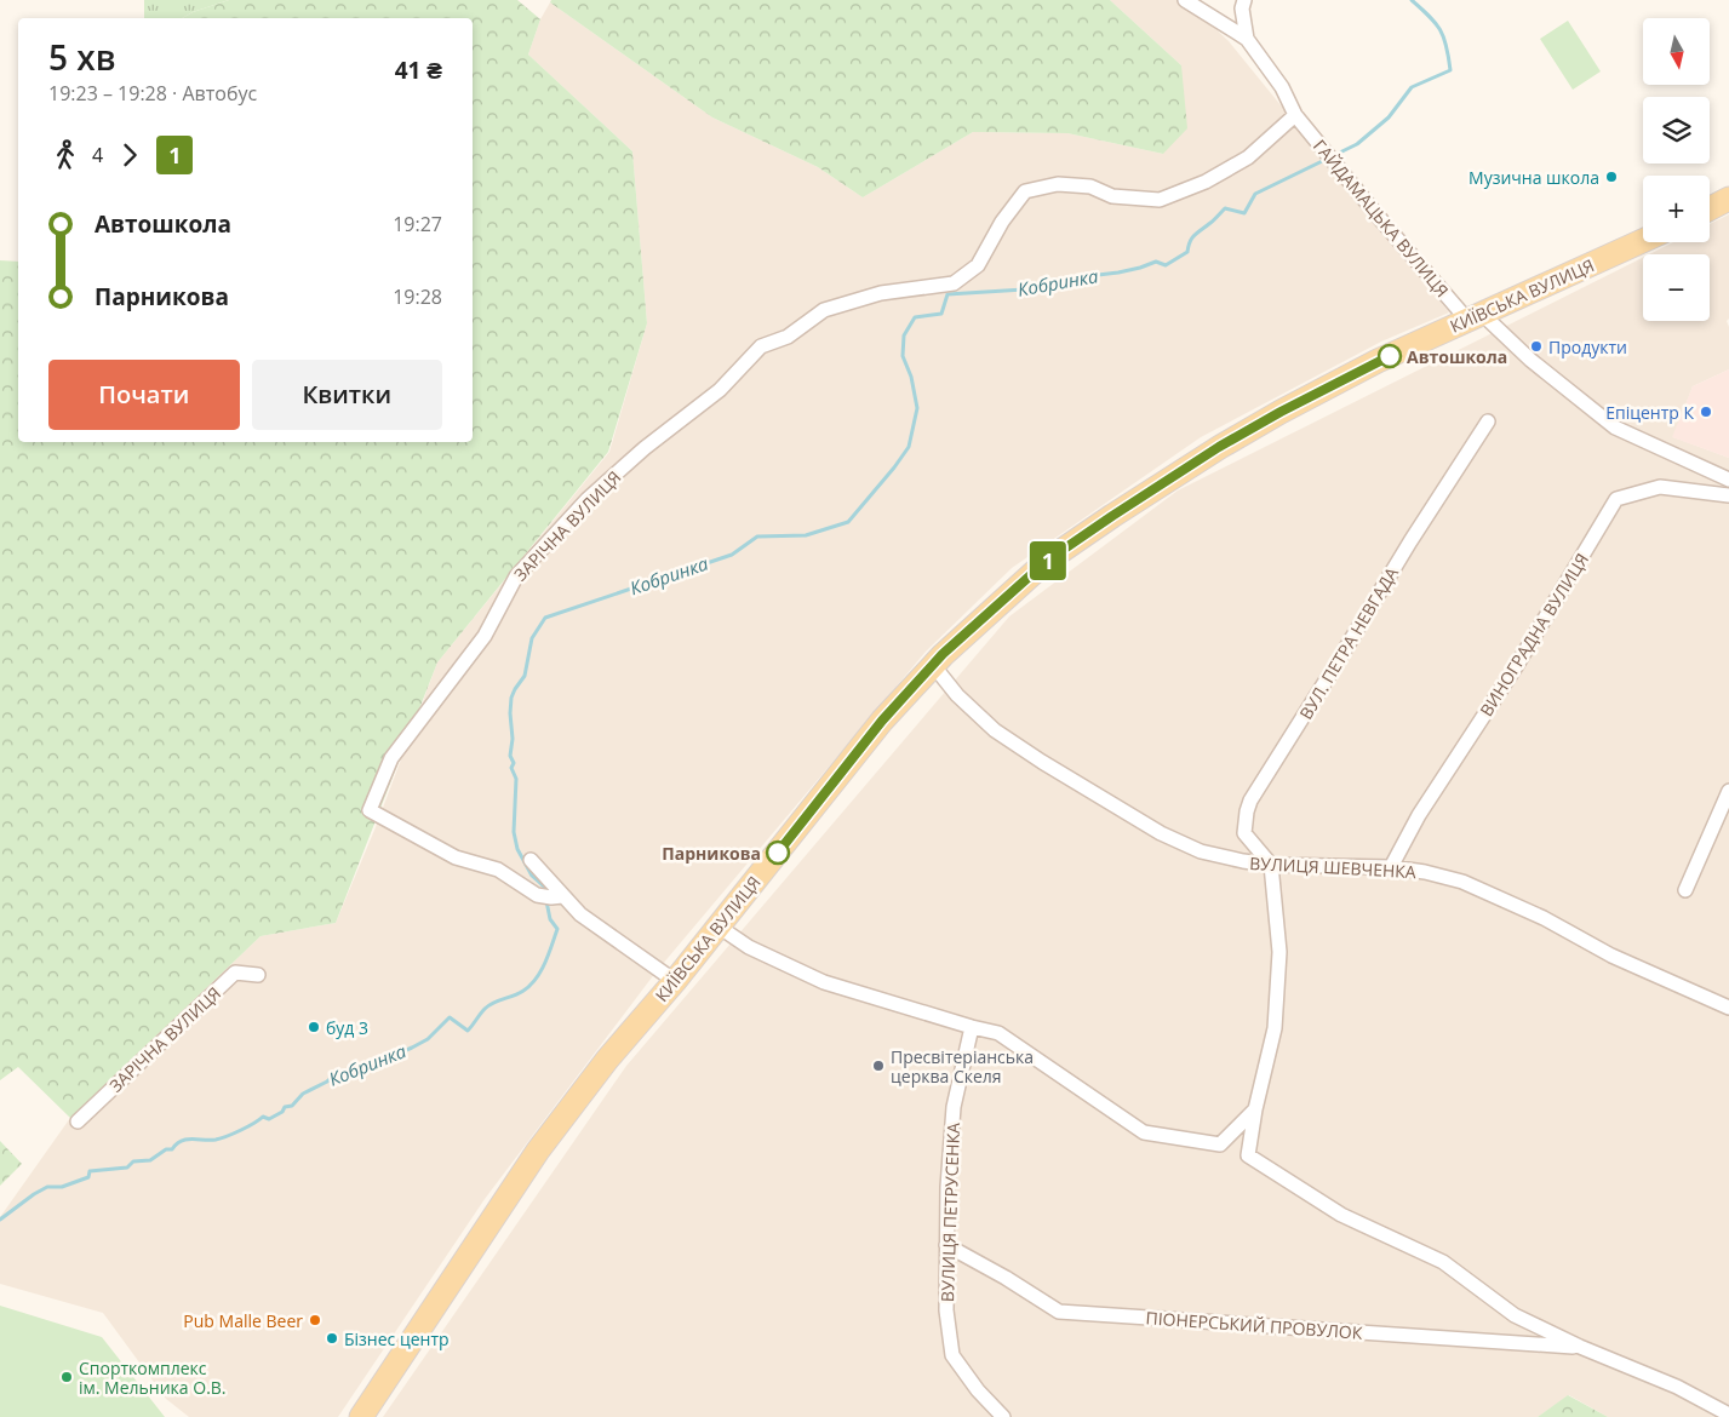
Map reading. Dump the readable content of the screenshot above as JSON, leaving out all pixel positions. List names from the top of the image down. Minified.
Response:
{"streets":{"main road":["КИЇВСЬКА ВУЛИЦЯ"],"street":["ГАЙДАМАЦЬКА ВУЛИЦЯ","ЗАРІЧНА ВУЛИЦЯ","ВИНОГРАДНА ВУЛИЦЯ","ВУЛ. ПЕТРА НЕВГАДА","ВУЛИЦЯ ШЕВЧЕНКА","ВУЛИЦЯ ПЕТРУСЕНКА","ПІОНЕРСЬКИЙ ПРОВУЛОК"]},"crossings":[["ГАЙДАМАЦЬКА ВУЛИЦЯ","КИЇВСЬКА ВУЛИЦЯ"],["ГАЙДАМАЦЬКА ВУЛИЦЯ","ЗАРІЧНА ВУЛИЦЯ"],["КИЇВСЬКА ВУЛИЦЯ","ВУЛИЦЯ ШЕВЧЕНКА"],["ВИНОГРАДНА ВУЛИЦЯ","ВУЛИЦЯ ШЕВЧЕНКА"],["ВУЛ. ПЕТРА НЕВГАДА","ВУЛИЦЯ ШЕВЧЕНКА"],["ВУЛИЦЯ ПЕТРУСЕНКА","ПІОНЕРСЬКИЙ ПРОВУЛОК"]],"water":["Кобринка"],"places":["Музична школа","Продукти","Автошкола","Епіцентр К","Парникова","буд 3","Пресвітеріанська церква Скеля","Pub Malle Beer","Бізнес центр","Спорткомплекс ім. Мельника О.В."],"lines":["bus line 1"],"north":"bottom","page":{"on_map":"1","map_buttons":["+","−"],"heading":["5 хв","19:23 – 19:28 · Автобус","41 ₴"],"legs":["4","1"],"list":[{"name":"Автошкола","value":"19:27"},{"name":"Парникова","value":"19:28"}],"buttons":["Почати","Квитки"]}}
